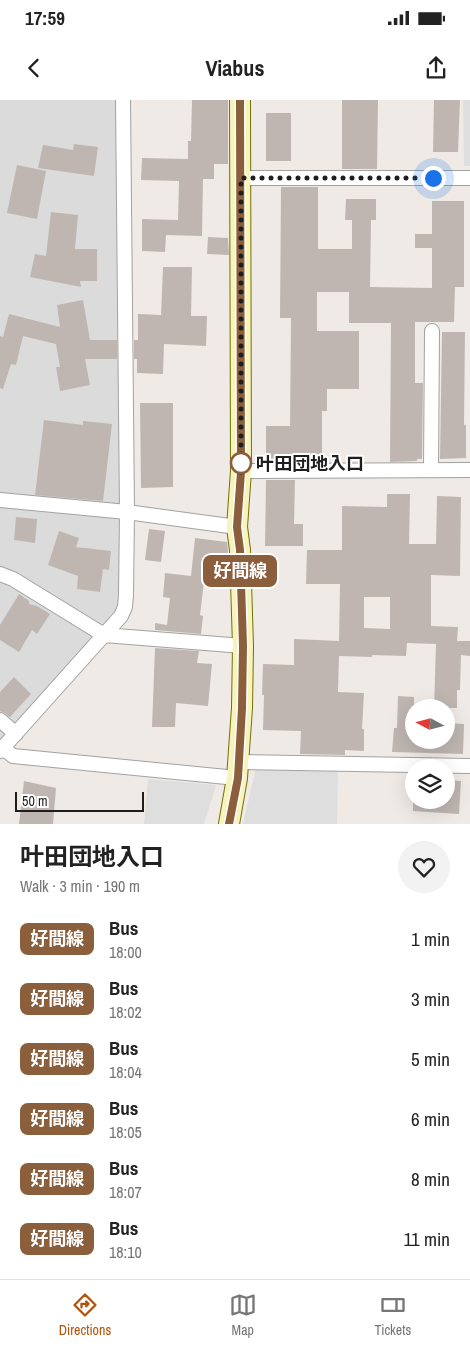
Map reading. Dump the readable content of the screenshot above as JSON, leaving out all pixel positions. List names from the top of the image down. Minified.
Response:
{"places":["叶田団地入口"],"lines":["bus line 好間線"],"scale_bar":"50 m","north":"left","page":{"status":"17:59","header":"Viabus","on_map":"好間線","scale":"50 m","heading":["叶田団地入口","Walk · 3 min · 190 m"],"list":[{"mark":"好間線","name":"Bus","note":"18:00","value":"1 min"},{"mark":"好間線","name":"Bus","note":"18:02","value":"3 min"},{"mark":"好間線","name":"Bus","note":"18:04","value":"5 min"},{"mark":"好間線","name":"Bus","note":"18:05","value":"6 min"},{"mark":"好間線","name":"Bus","note":"18:07","value":"8 min"},{"mark":"好間線","name":"Bus","note":"18:10","value":"11 min"}],"tabs":["Directions","Map","Tickets"]}}
